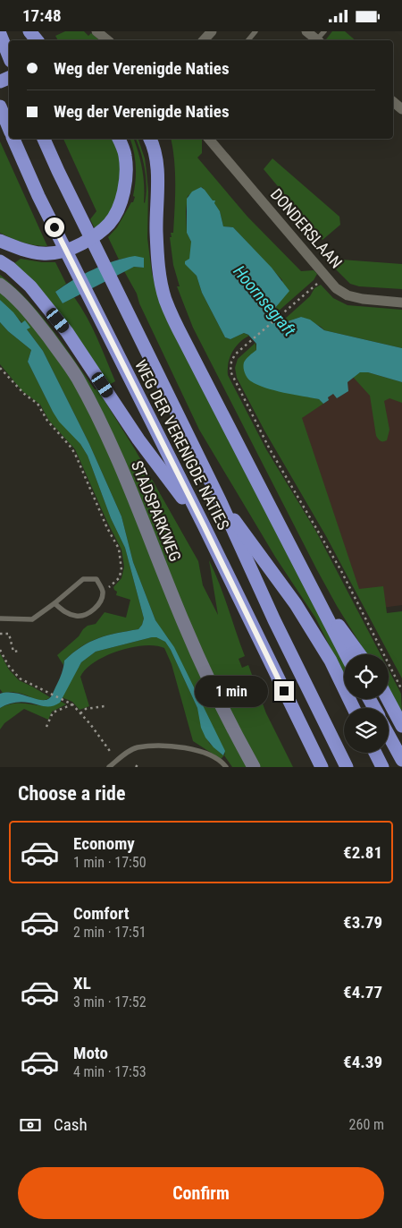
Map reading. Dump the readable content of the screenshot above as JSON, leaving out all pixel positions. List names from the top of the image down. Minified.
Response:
{"streets":{"highway":["WEG DER VERENIGDE NATIES"],"main road":["STADSPARKWEG"],"street":["DONDERSLAAN"]},"water":["Hoornsegraft"],"page":{"status":"17:48","banner":["Weg der Verenigde Naties","Weg der Verenigde Naties"],"bubble":"1 min","heading":"Choose a ride","list":[{"name":"Economy","note":"1 min · 17:50","value":"€2.81"},{"name":"Comfort","note":"2 min · 17:51","value":"€3.79"},{"name":"XL","note":"3 min · 17:52","value":"€4.77"},{"name":"Moto","note":"4 min · 17:53","value":"€4.39"}],"pay":["Cash","260 m"],"buttons":"Confirm"}}
